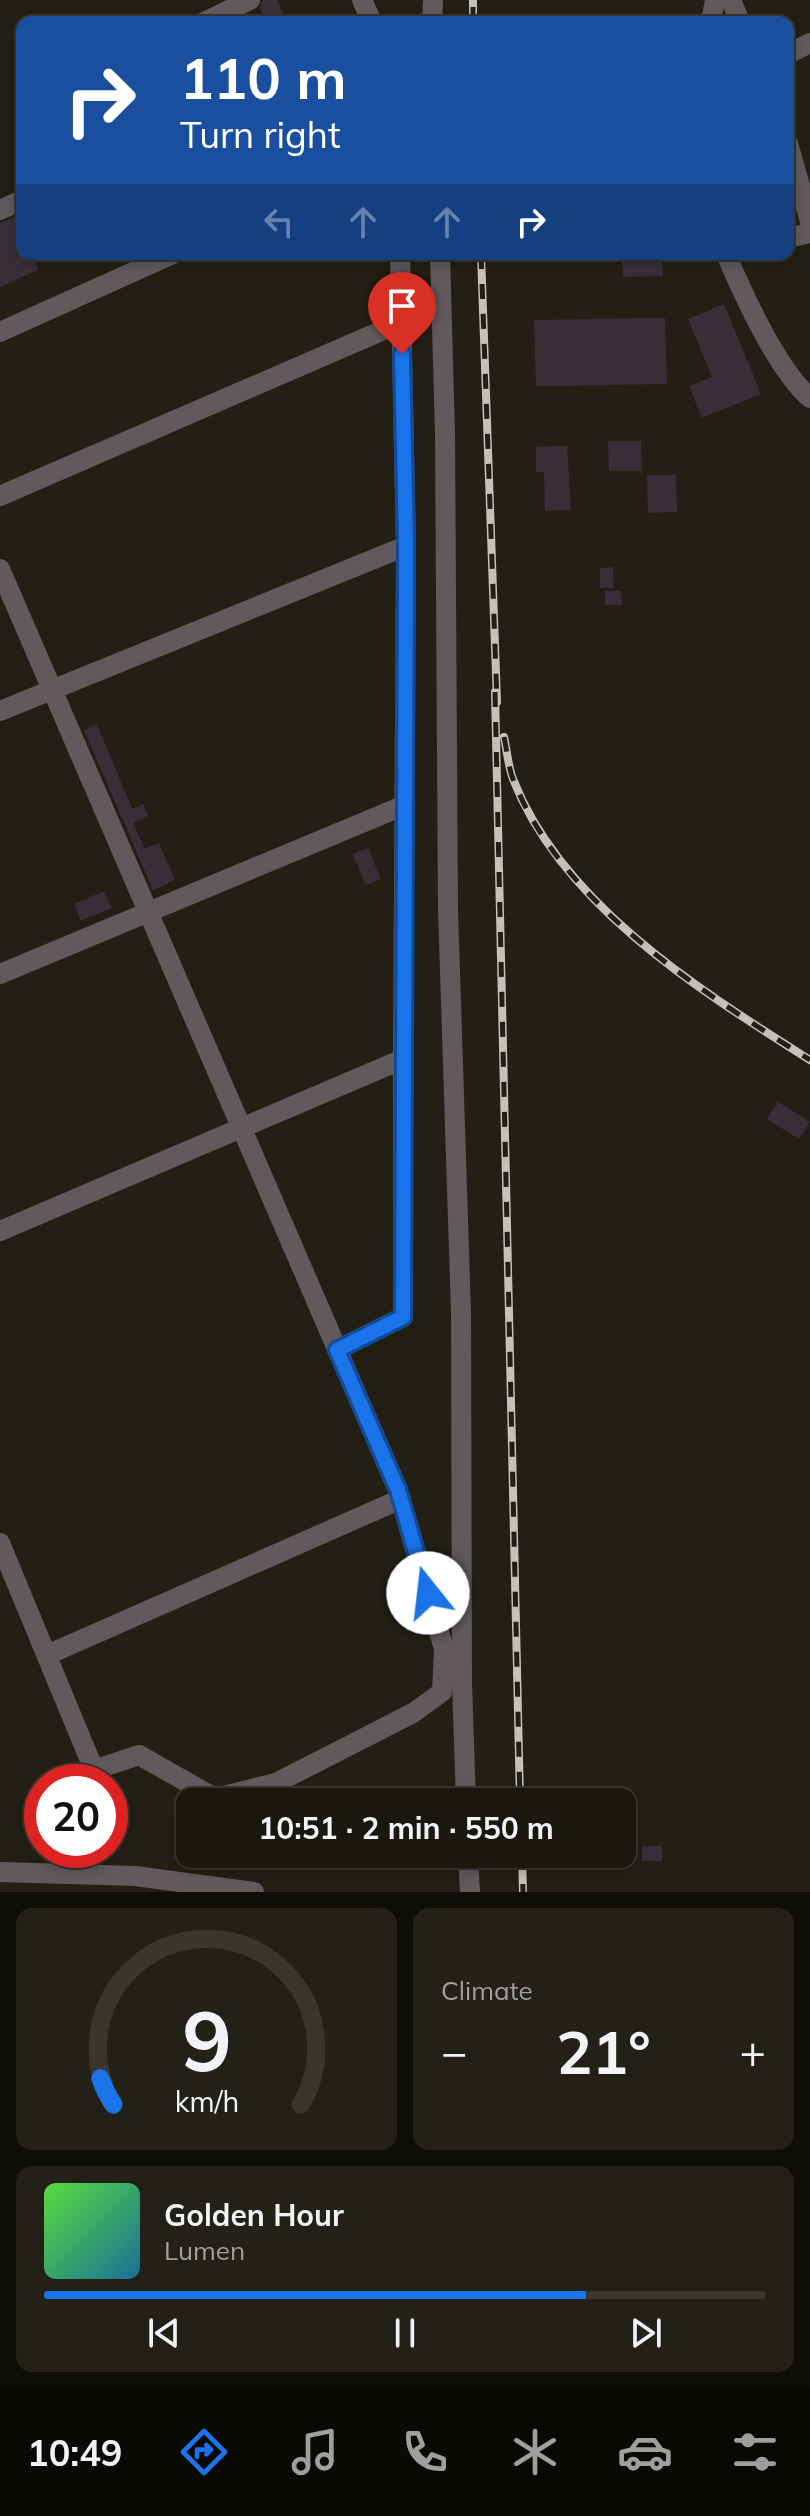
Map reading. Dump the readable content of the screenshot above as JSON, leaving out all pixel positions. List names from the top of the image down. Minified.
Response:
{"page":{"turn":["110 m","Turn right"],"limit":"20","trip":"10:51 · 2 min · 550 m","tile":"Climate","heat":["−","21°","+"],"song":["Golden Hour","Lumen"],"tabs":"10:49","gauge":["9","km/h"]}}
